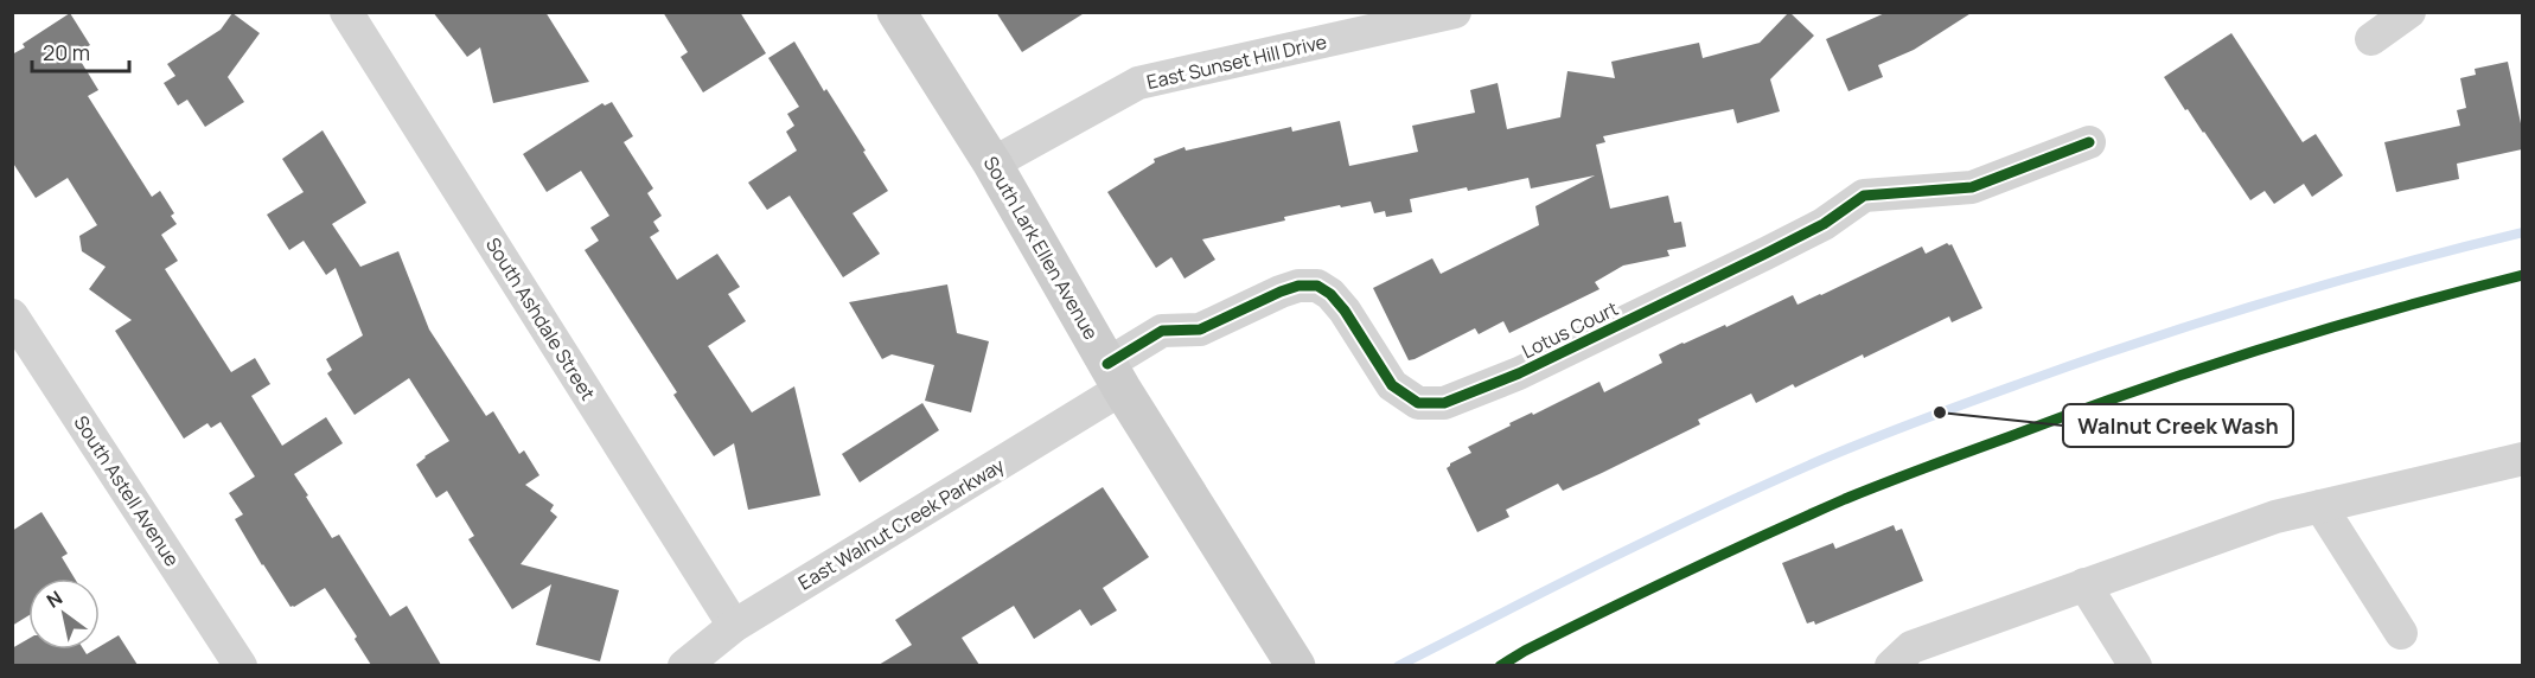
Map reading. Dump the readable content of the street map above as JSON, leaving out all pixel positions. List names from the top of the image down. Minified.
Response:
{"streets":{"street":["East Sunset Hill Drive","South Lark Ellen Avenue","South Ashdale Street","Lotus Court","South Astell Avenue","East Walnut Creek Parkway"]},"crossings":[["East Sunset Hill Drive","South Lark Ellen Avenue"],["South Lark Ellen Avenue","Lotus Court"],["South Lark Ellen Avenue","East Walnut Creek Parkway"],["South Ashdale Street","East Walnut Creek Parkway"],["Lotus Court","East Walnut Creek Parkway"]],"places":["Walnut Creek Wash"],"scale_bar":"20 m","north":"top left"}
